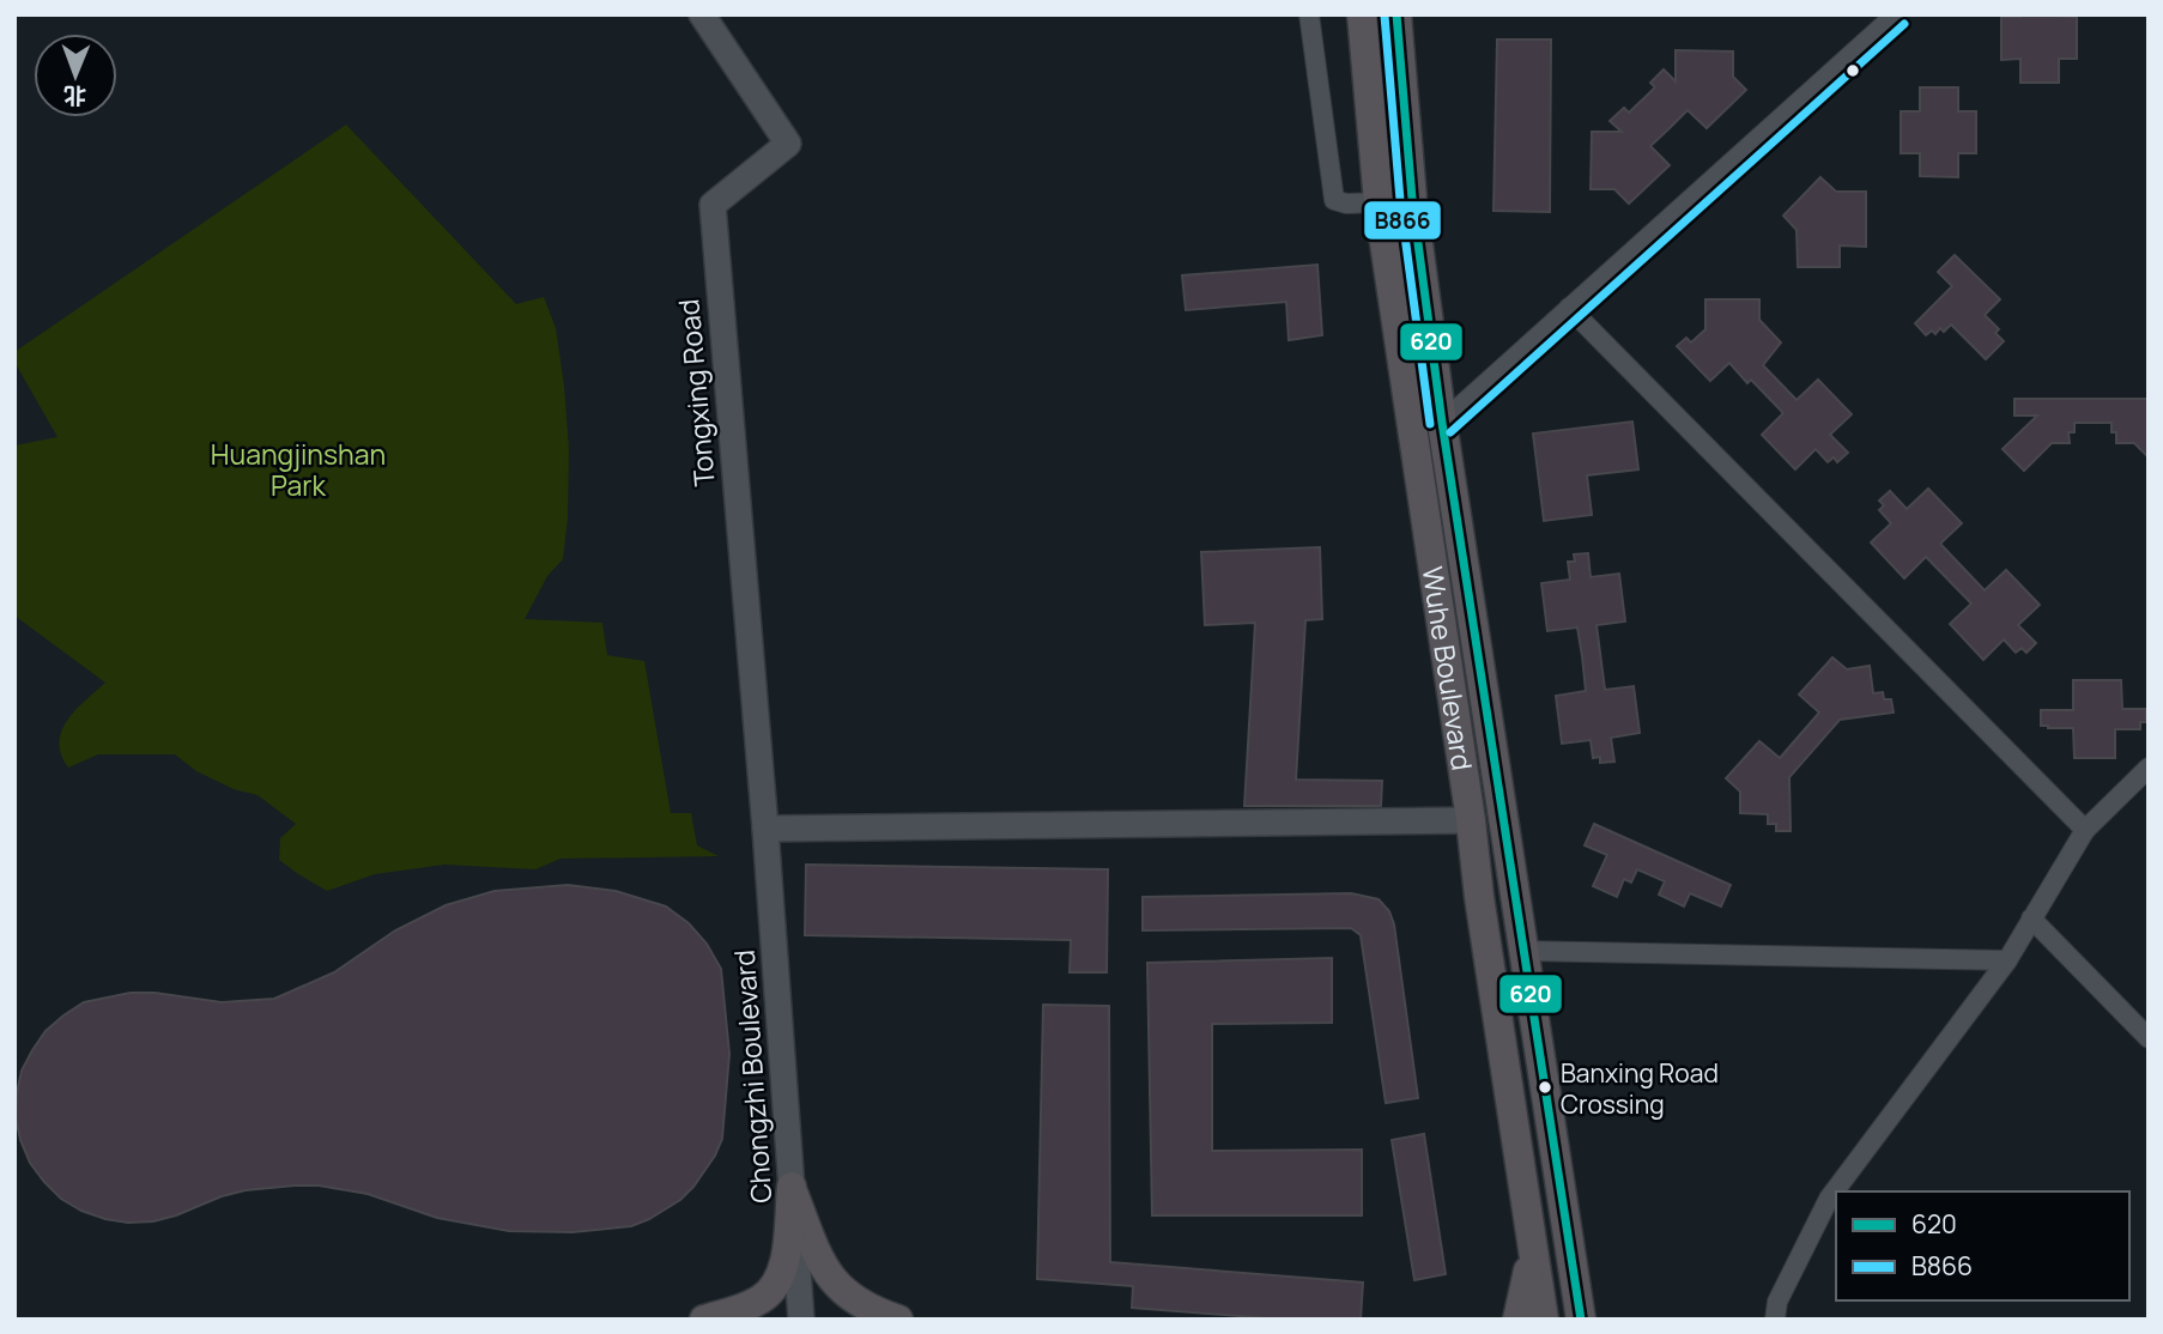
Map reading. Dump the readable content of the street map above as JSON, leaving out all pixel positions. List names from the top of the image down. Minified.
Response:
{"streets":{"main road":["Wuhe Boulevard"],"street":["Tongxing Road","Chongzhi Boulevard"]},"crossings":[["Tongxing Road","Chongzhi Boulevard"]],"parks":["Huangjinshan Park"],"places":["Banxing Road Crossing"],"lines":["transit line 620","transit line B866"],"legend":["620","B866"],"north":"bottom"}
